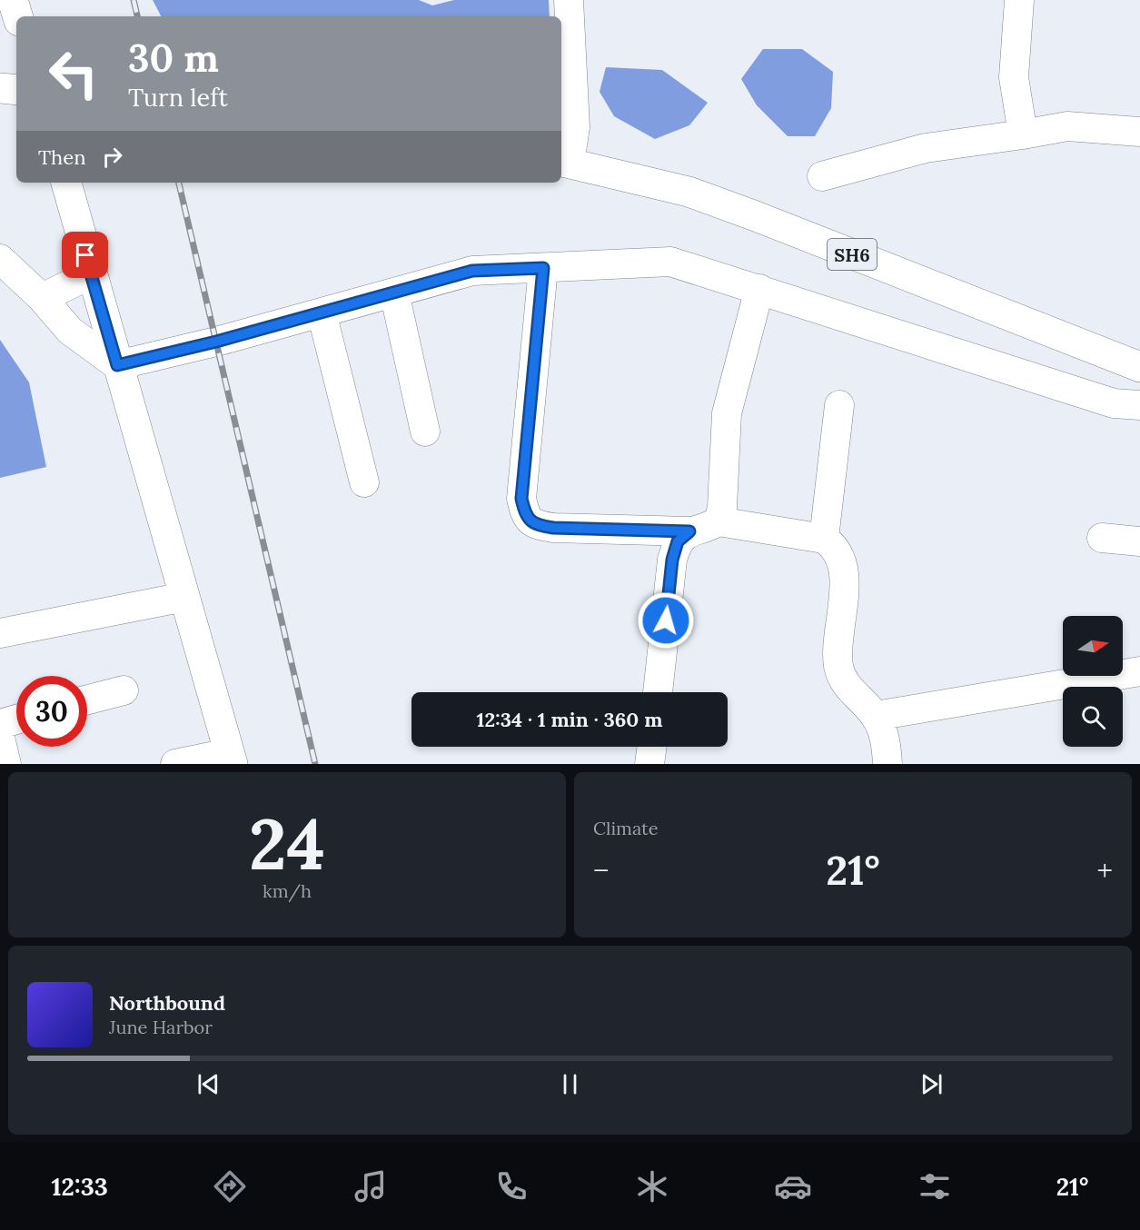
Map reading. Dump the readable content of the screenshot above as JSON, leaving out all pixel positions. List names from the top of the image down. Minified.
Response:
{"streets":{"main road":["SH6"]},"north":"right","page":{"turn":["30 m","Turn left"],"then":"Then","limit":"30","trip":"12:34 · 1 min · 360 m","tile":[["24","km/h"],"Climate"],"heat":["−","21°","+"],"song":["Northbound","June Harbor"],"tabs":["12:33","21°"]}}
